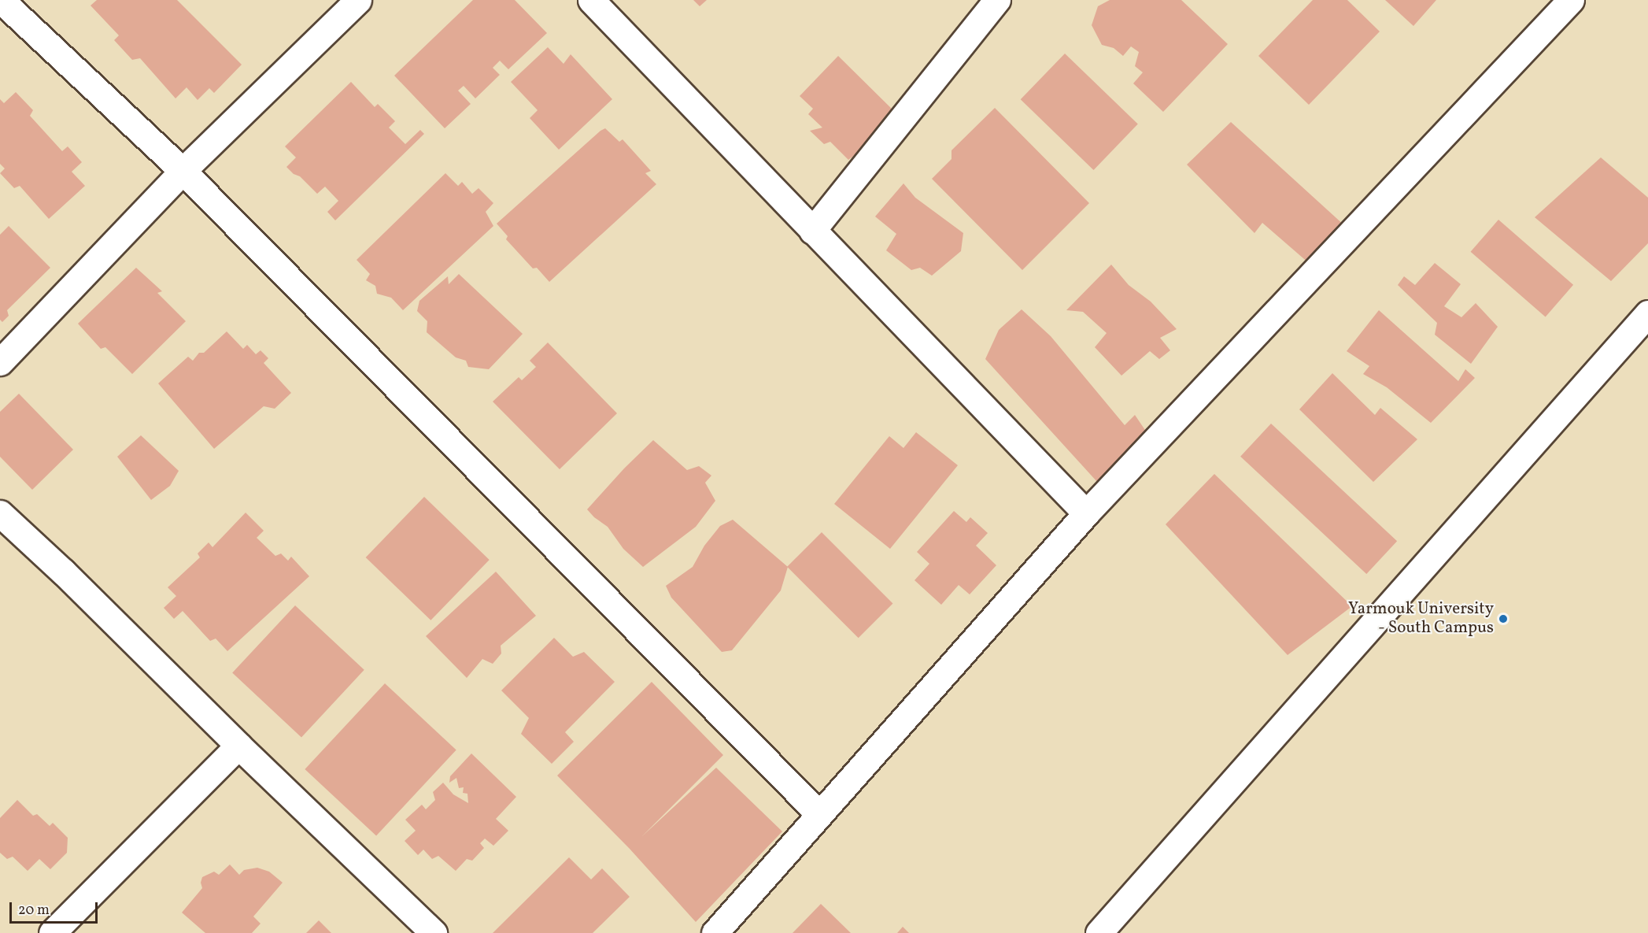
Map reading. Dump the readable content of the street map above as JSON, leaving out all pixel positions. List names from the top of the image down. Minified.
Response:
{"places":["Yarmouk University - South Campus"],"scale_bar":"20 m"}
